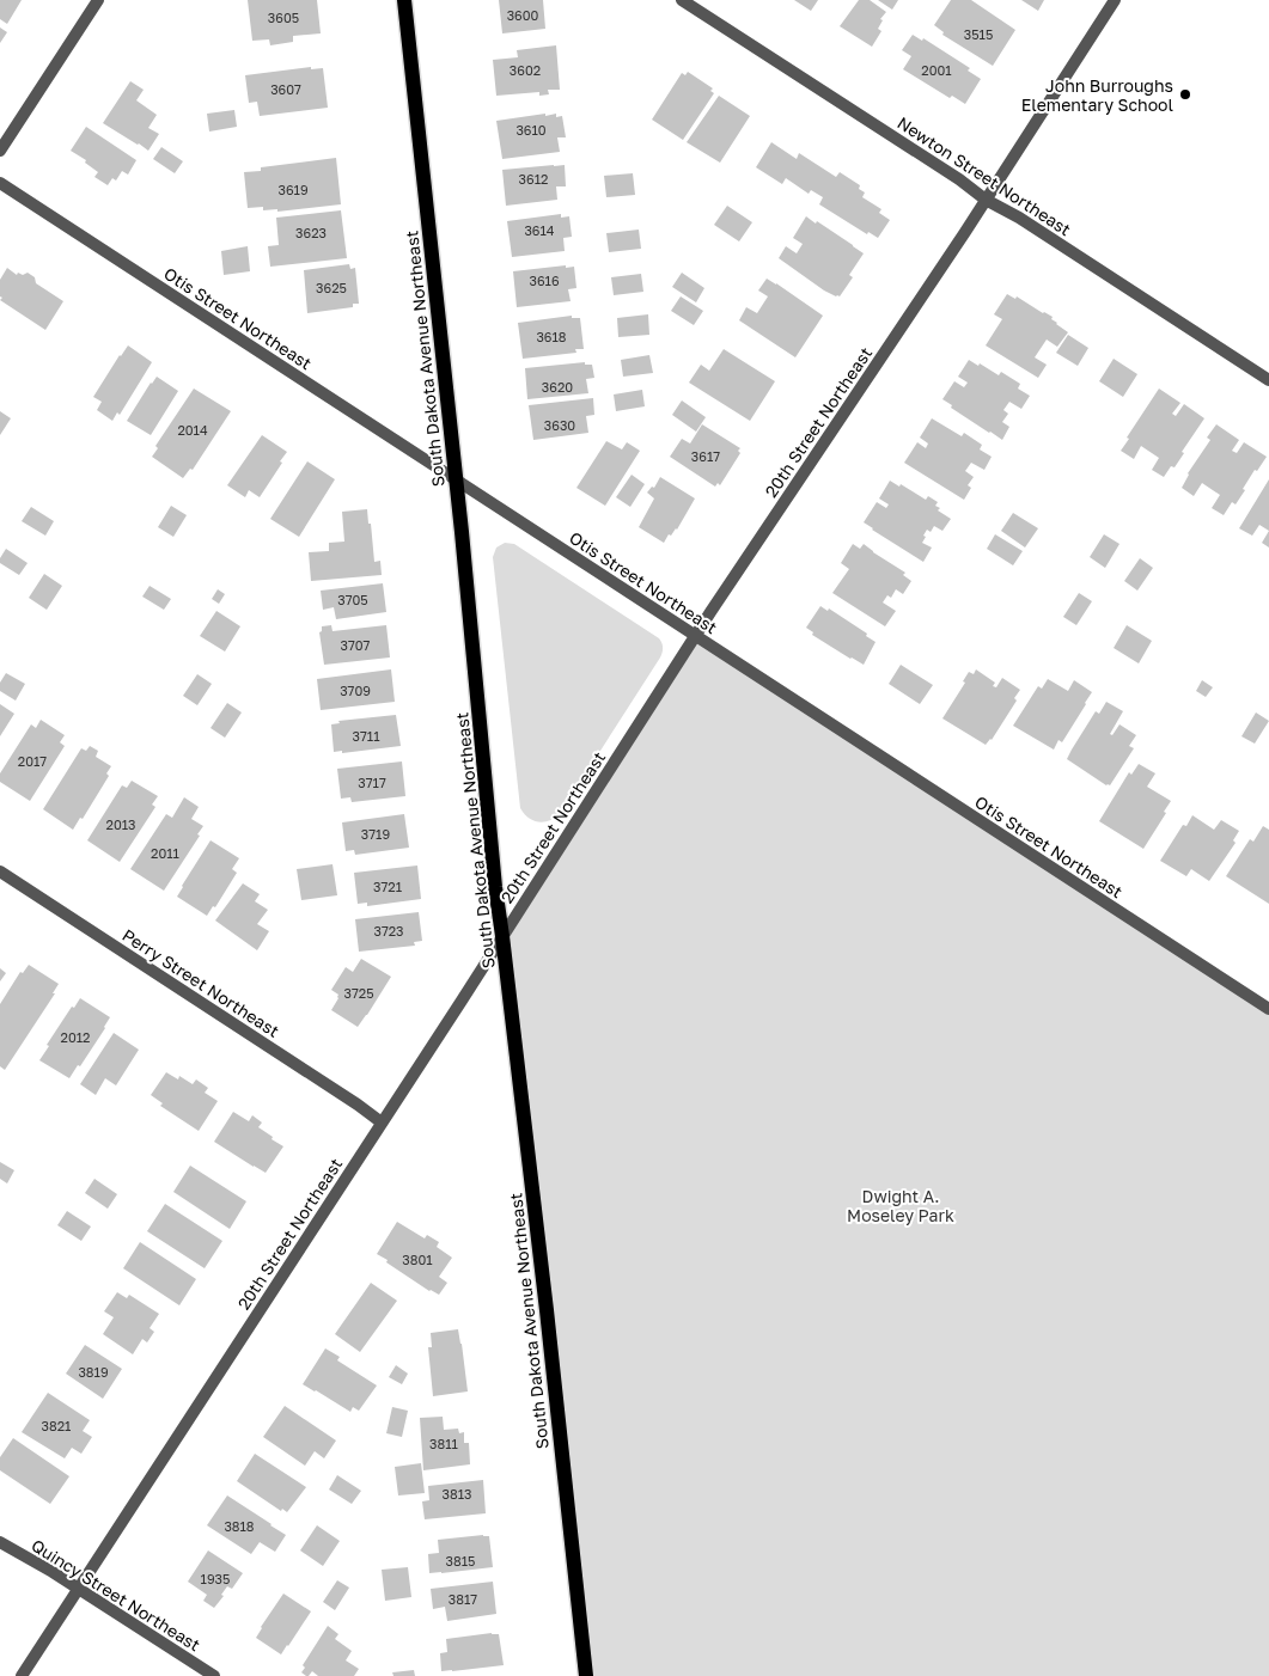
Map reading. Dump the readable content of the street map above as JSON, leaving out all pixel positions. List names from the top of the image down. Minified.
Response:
{"streets":{"main road":["South Dakota Avenue Northeast"],"street":["Newton Street Northeast","Otis Street Northeast","20th Street Northeast","Perry Street Northeast","Quincy Street Northeast"]},"crossings":[["Newton Street Northeast","20th Street Northeast"],["Otis Street Northeast","South Dakota Avenue Northeast"],["Otis Street Northeast","20th Street Northeast"],["South Dakota Avenue Northeast","20th Street Northeast"],["20th Street Northeast","Perry Street Northeast"],["20th Street Northeast","Quincy Street Northeast"]],"parks":["Dwight A. Moseley Park"],"places":["John Burroughs Elementary School"],"house_numbers":["3600","3605","3515","3602","2001","3607","3610","3612","3619","3614","3623","3616","3625","3618","3620","3630","2014","3617","3705","3707","3709","3711","2017","3717","2013","3719","2011","3721","3723","3725","2012","3801","3819","3821","3811","3813","3818","3815","1935","3817"]}
